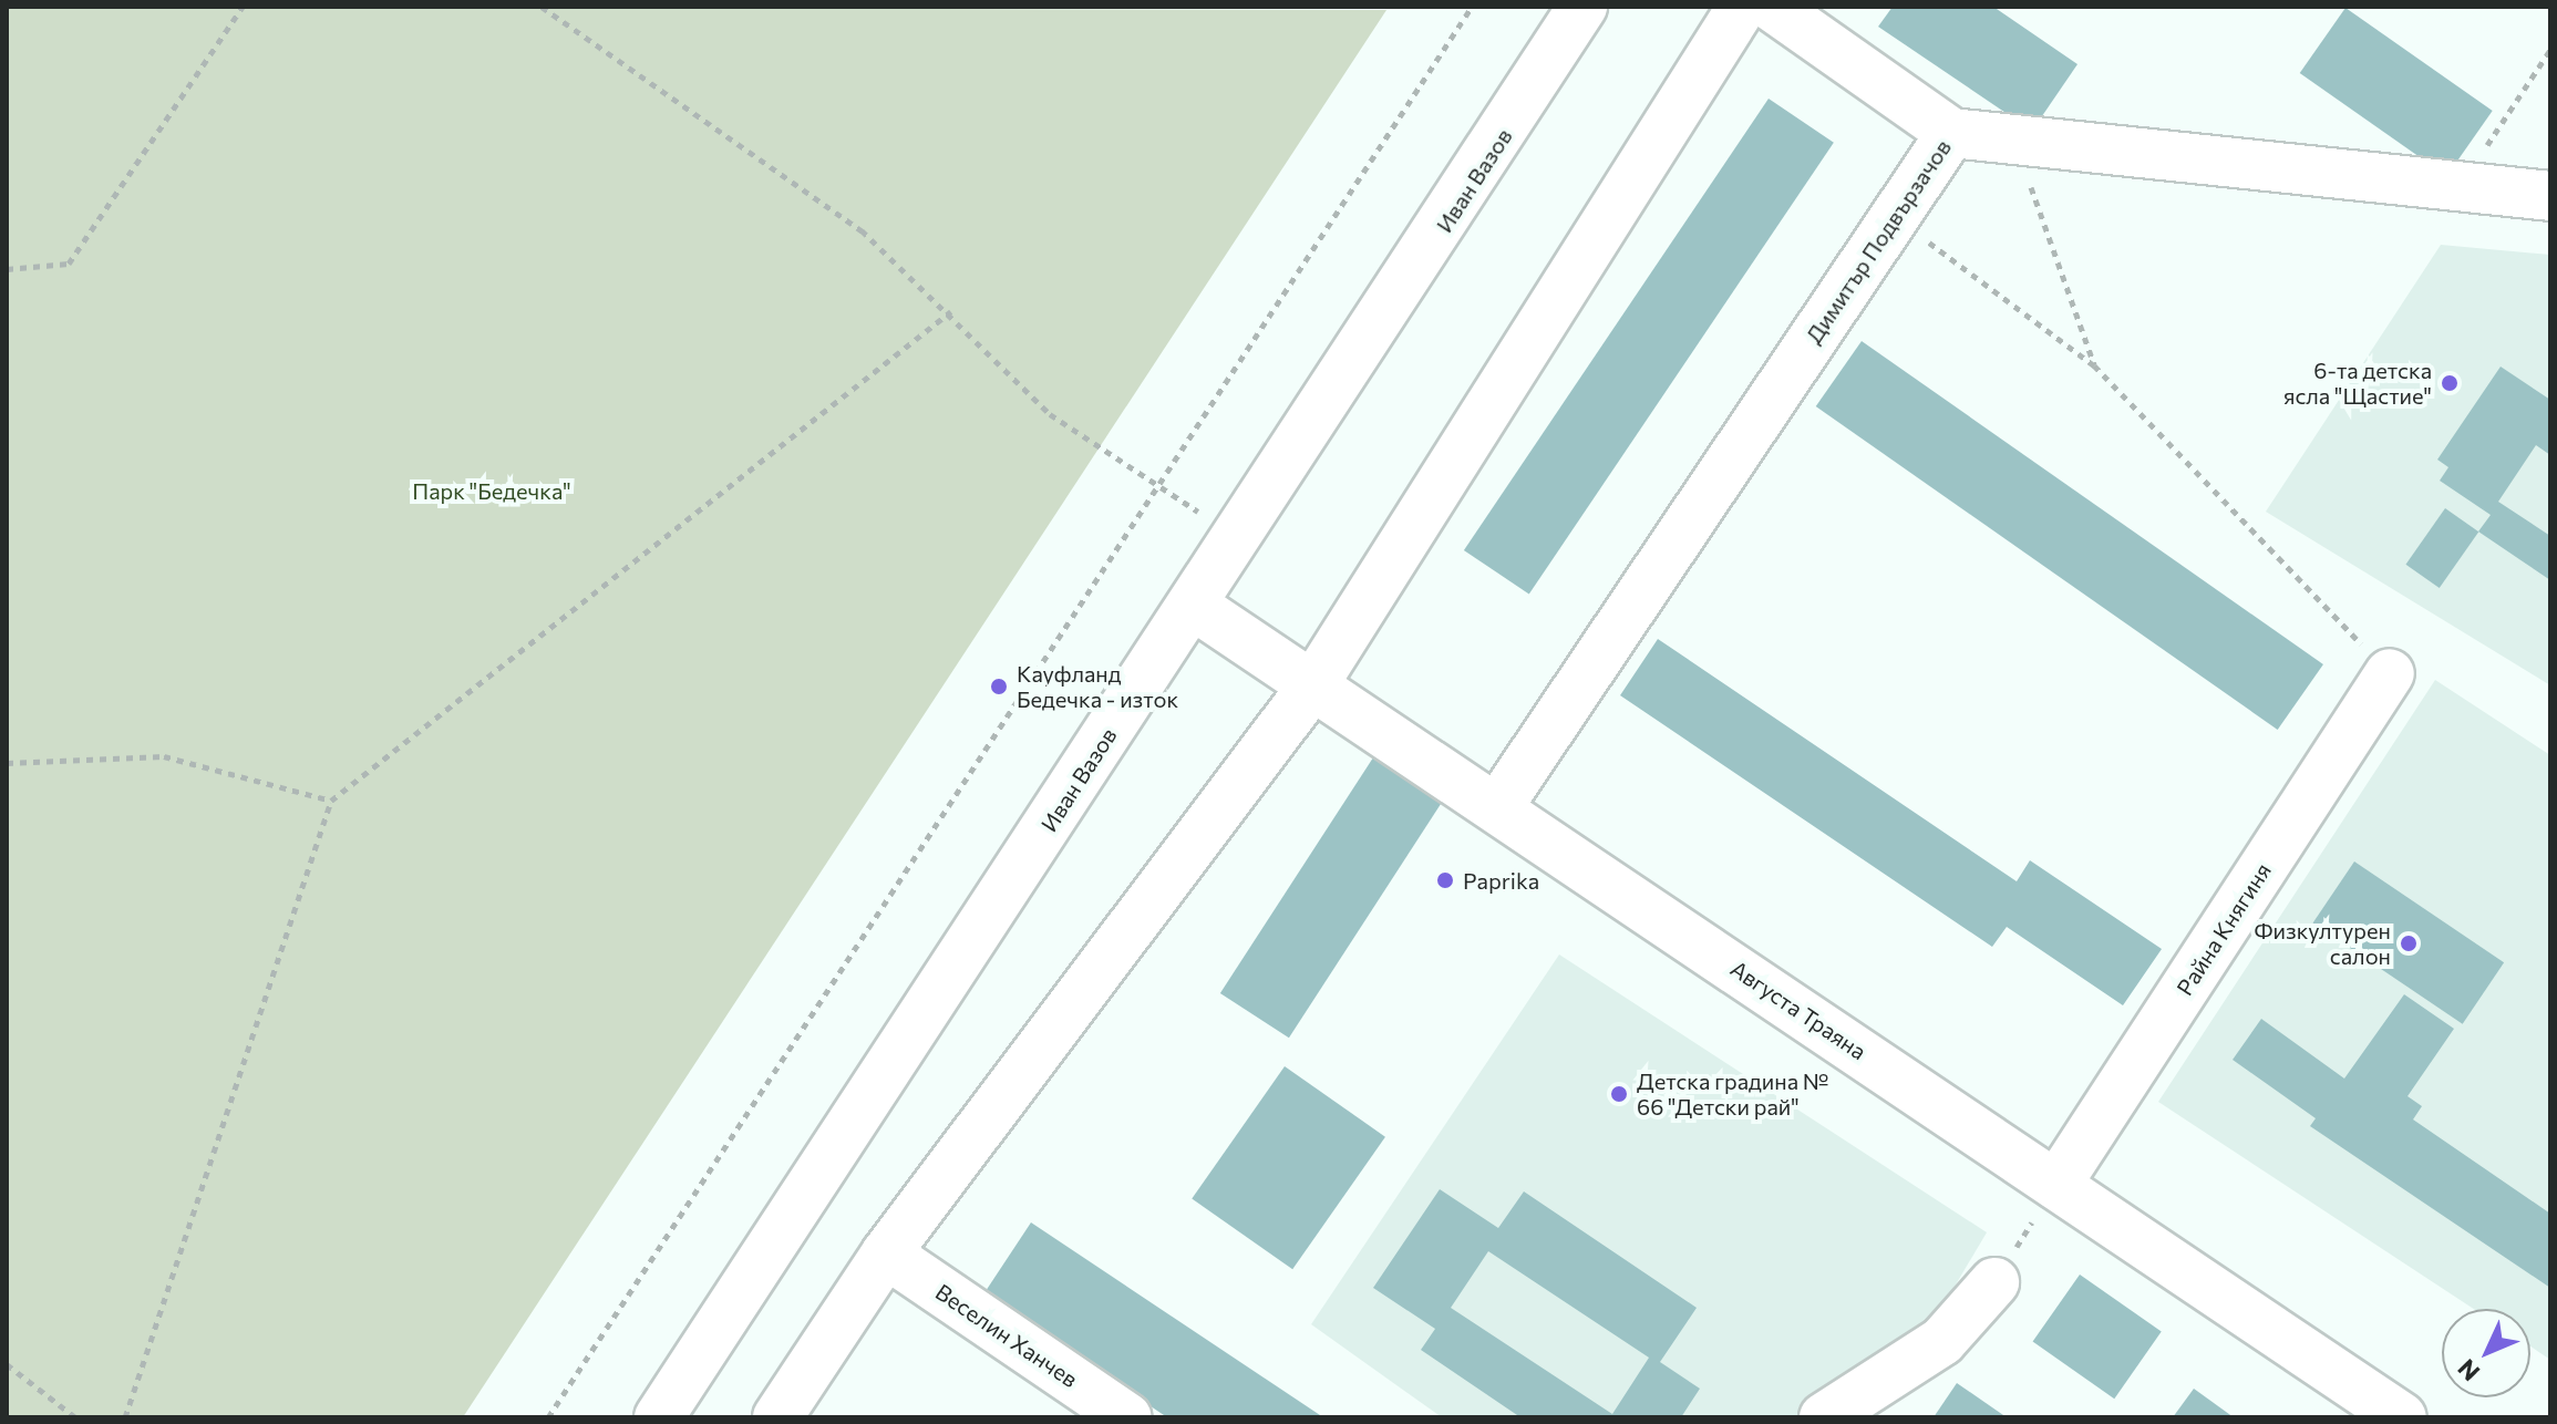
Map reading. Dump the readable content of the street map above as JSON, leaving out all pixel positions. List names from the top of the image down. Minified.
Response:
{"streets":{"street":["Иван Вазов","Димитър Подвързачов","Райна Княгиня","Августа Траяна","Веселин Ханчев"]},"crossings":[["Иван Вазов","Августа Траяна"],["Димитър Подвързачов","Августа Траяна"],["Райна Княгиня","Августа Траяна"]],"parks":["Парк \"Бедечка\""],"places":["6-та детска ясла \"Щастие\"","Кауфланд Бедечка - изток","Paprika","Физкултурен салон","Детска градина № 66 \"Детски рай\""],"north":"bottom left"}
